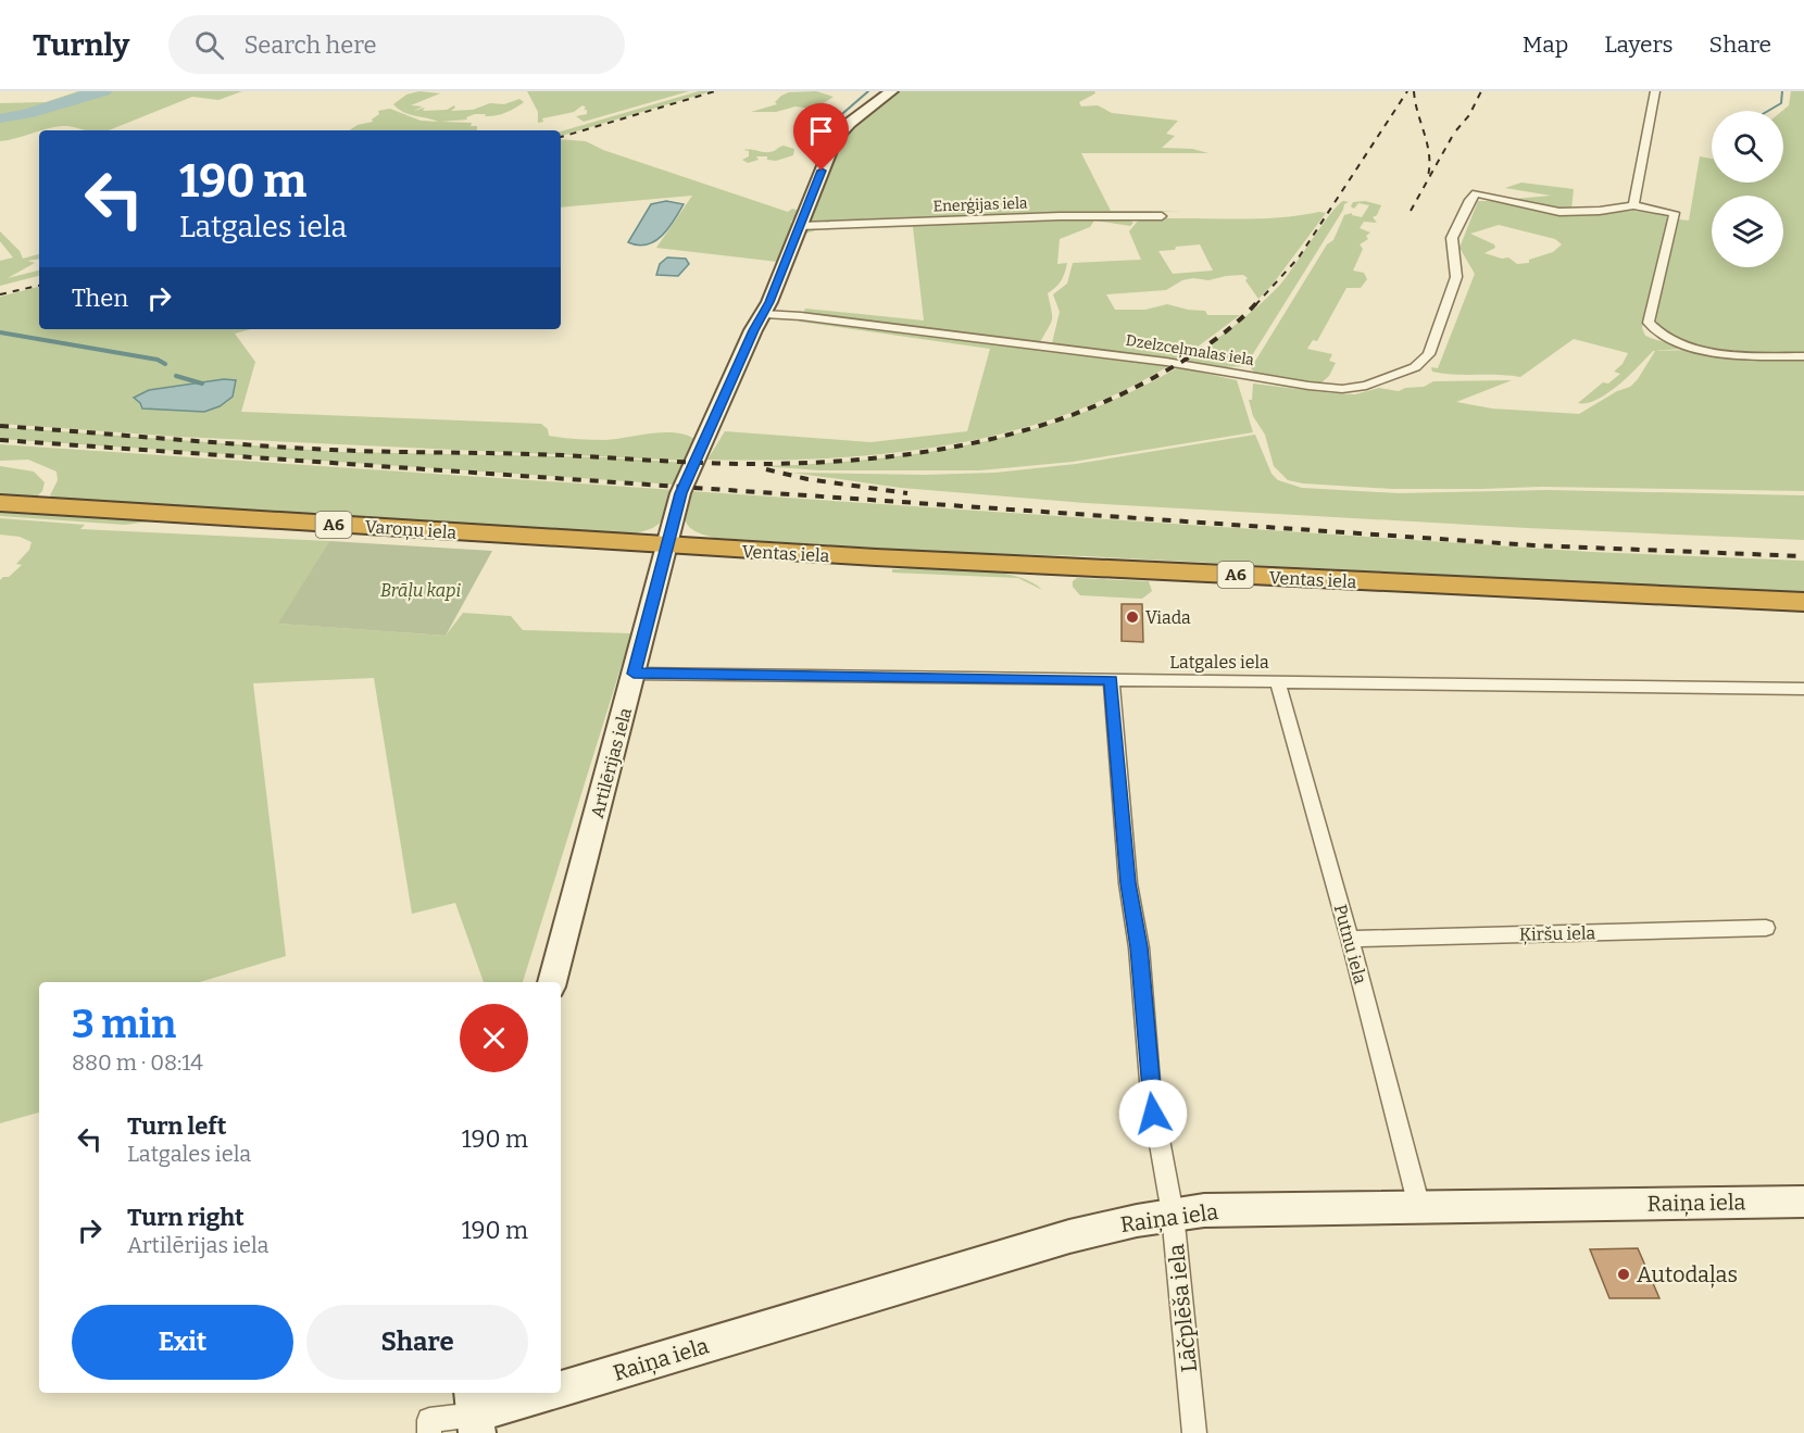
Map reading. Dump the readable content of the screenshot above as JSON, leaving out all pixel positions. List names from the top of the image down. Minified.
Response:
{"streets":{"highway":["A6","Varoņu iela","Ventas iela"],"street":["Enerģijas iela","Dzelzceļmalas iela","Latgales iela","Artilērijas iela","Ķiršu iela","Putnu iela","Raiņa iela","Lāčplēša iela"]},"crossings":[["Enerģijas iela","Artilērijas iela"],["Dzelzceļmalas iela","Artilērijas iela"],["Varoņu iela","Ventas iela"],["Varoņu iela","Artilērijas iela"],["Ventas iela","Artilērijas iela"],["Latgales iela","Artilērijas iela"],["Latgales iela","Putnu iela"],["Latgales iela","Lāčplēša iela"],["Ķiršu iela","Putnu iela"],["Putnu iela","Raiņa iela"],["Raiņa iela","Lāčplēša iela"]],"parks":["Brāļu kapi"],"places":["Viada","Autodaļas"],"page":{"header":"Turnly","search":"Search here","nav":["Map","Layers","Share"],"turn":["190 m","Latgales iela"],"then":"Then","heading":["3 min","880 m · 08:14"],"list":[{"name":"Turn left","note":"Latgales iela","value":"190 m"},{"name":"Turn right","note":"Artilērijas iela","value":"190 m"}],"buttons":["Exit","Share"]}}
